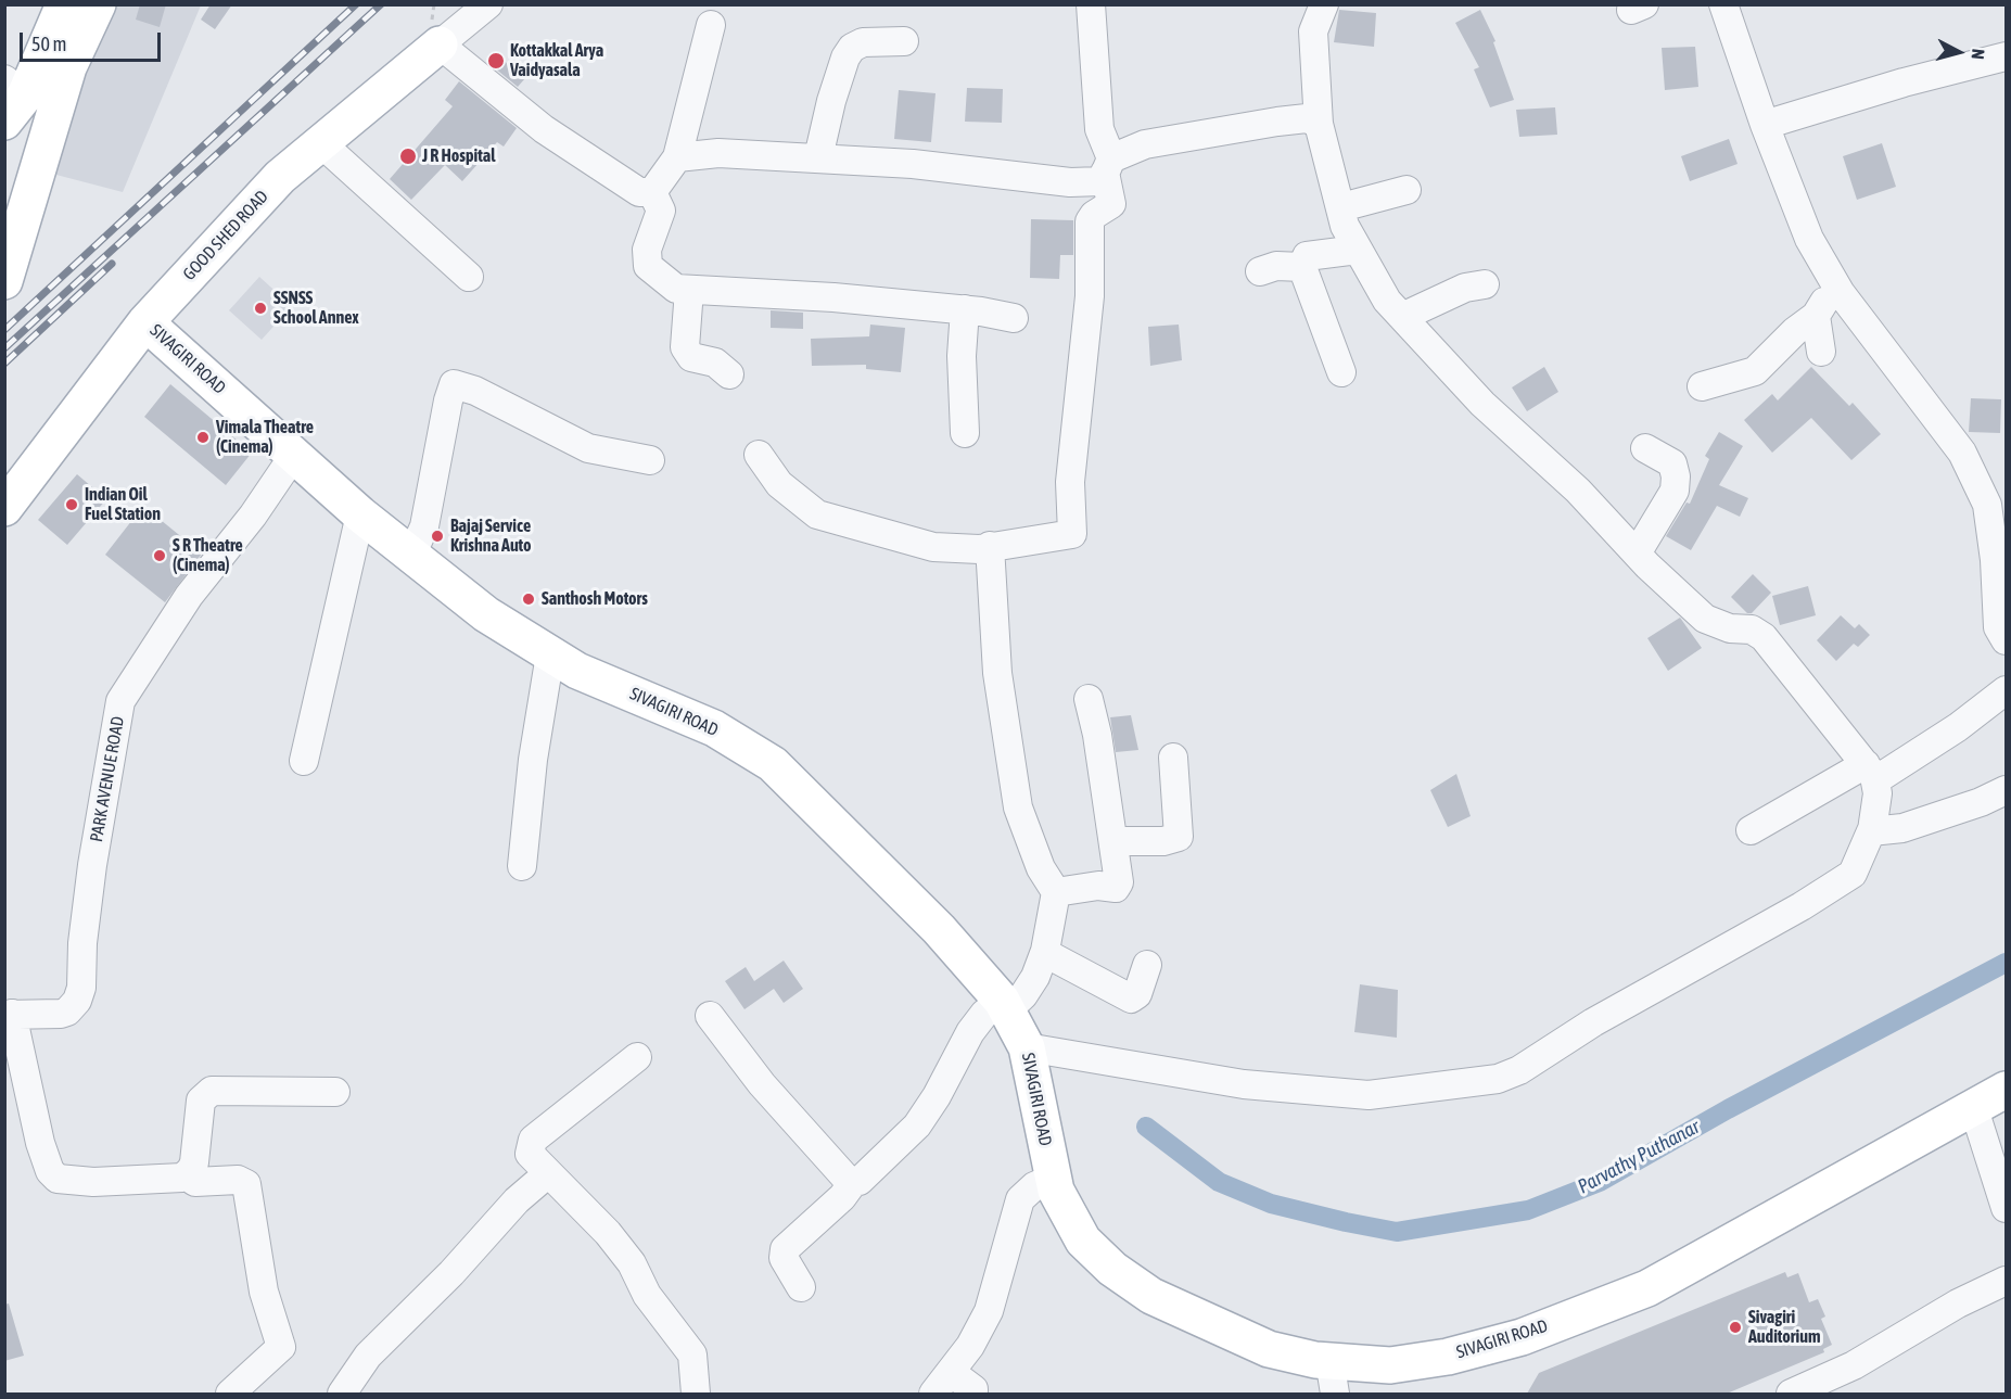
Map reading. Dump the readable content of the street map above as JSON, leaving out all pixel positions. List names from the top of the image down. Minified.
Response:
{"streets":{"main road":["GOOD SHED ROAD","SIVAGIRI ROAD"],"street":["PARK AVENUE ROAD"]},"crossings":[["GOOD SHED ROAD","SIVAGIRI ROAD"],["SIVAGIRI ROAD","PARK AVENUE ROAD"]],"water":["Parvathy Puthanar"],"places":["Kottakkal Arya Vaidyasala","J R Hospital","SSNSS School Annex","Vimala Theatre (Cinema)","Indian Oil Fuel Station","Bajaj Service Krishna Auto","S R Theatre (Cinema)","Santhosh Motors","Sivagiri Auditorium"],"scale_bar":"50 m","north":"right"}
